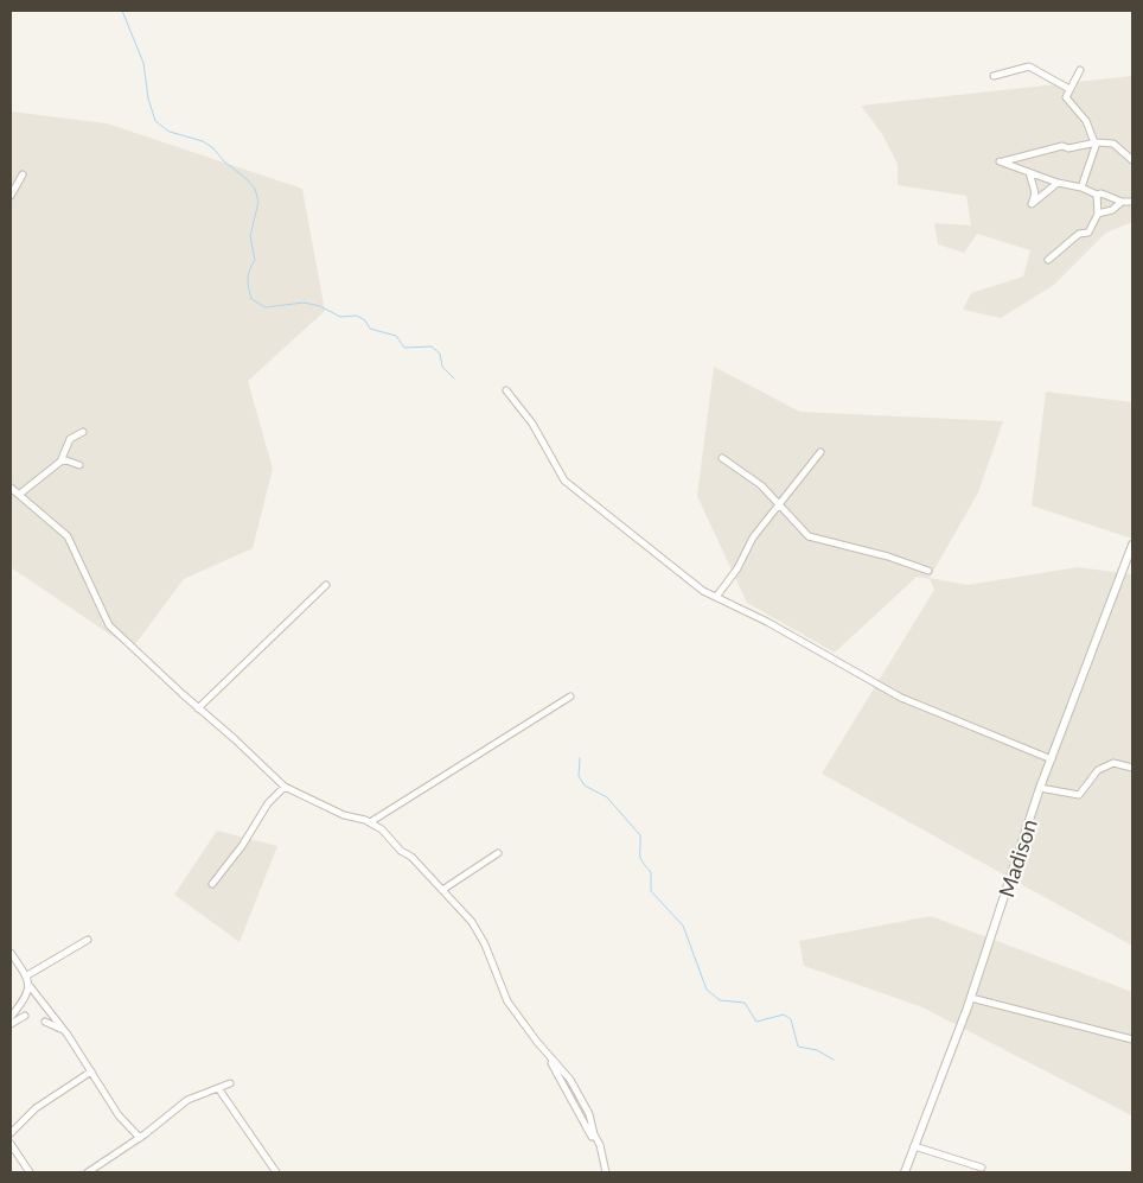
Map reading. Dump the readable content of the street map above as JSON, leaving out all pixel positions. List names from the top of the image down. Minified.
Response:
{"streets":{"street":["Madison"]}}
